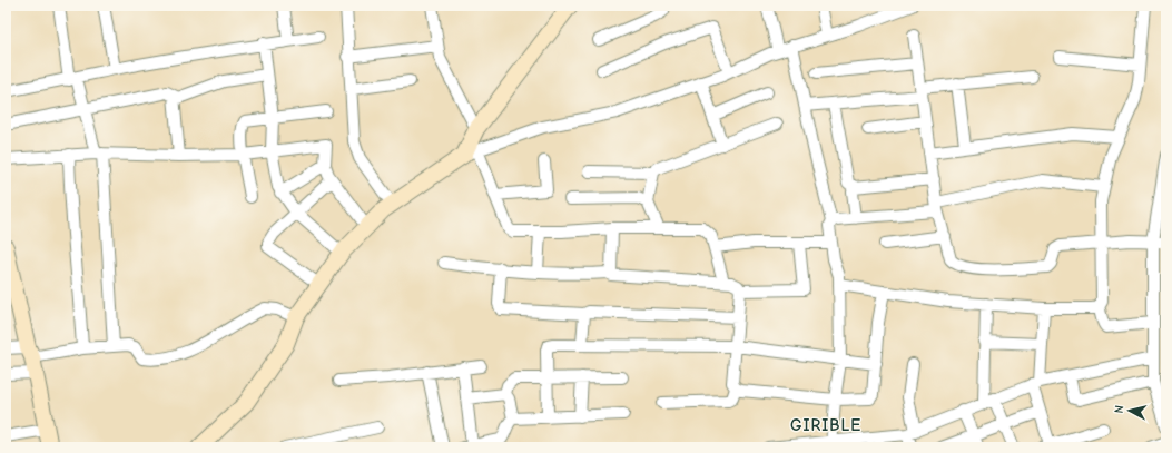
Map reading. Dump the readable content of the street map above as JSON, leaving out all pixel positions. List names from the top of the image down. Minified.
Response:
{"districts":["GIRIBLE"],"north":"left"}
